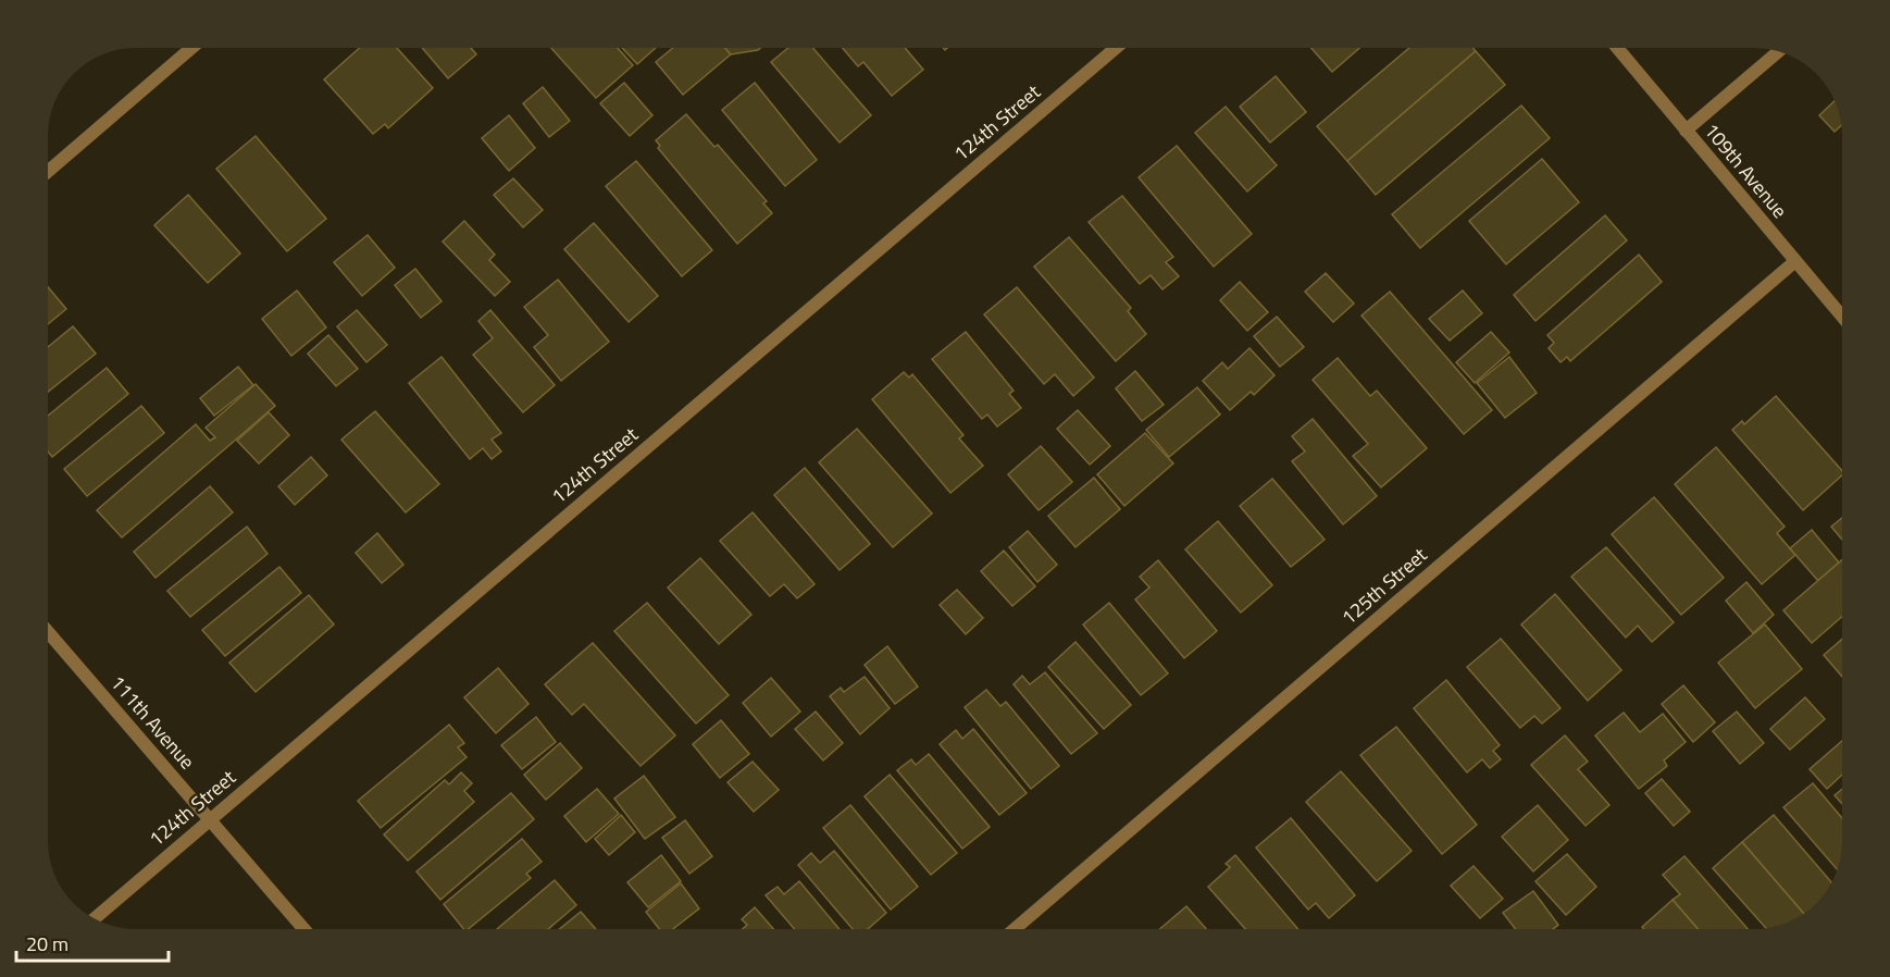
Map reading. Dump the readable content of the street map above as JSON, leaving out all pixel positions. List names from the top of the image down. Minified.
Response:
{"streets":{"street":["124th Street","109th Avenue","125th Street","111th Avenue"]},"crossings":[["124th Street","111th Avenue"],["109th Avenue","125th Street"]],"scale_bar":"20 m"}
